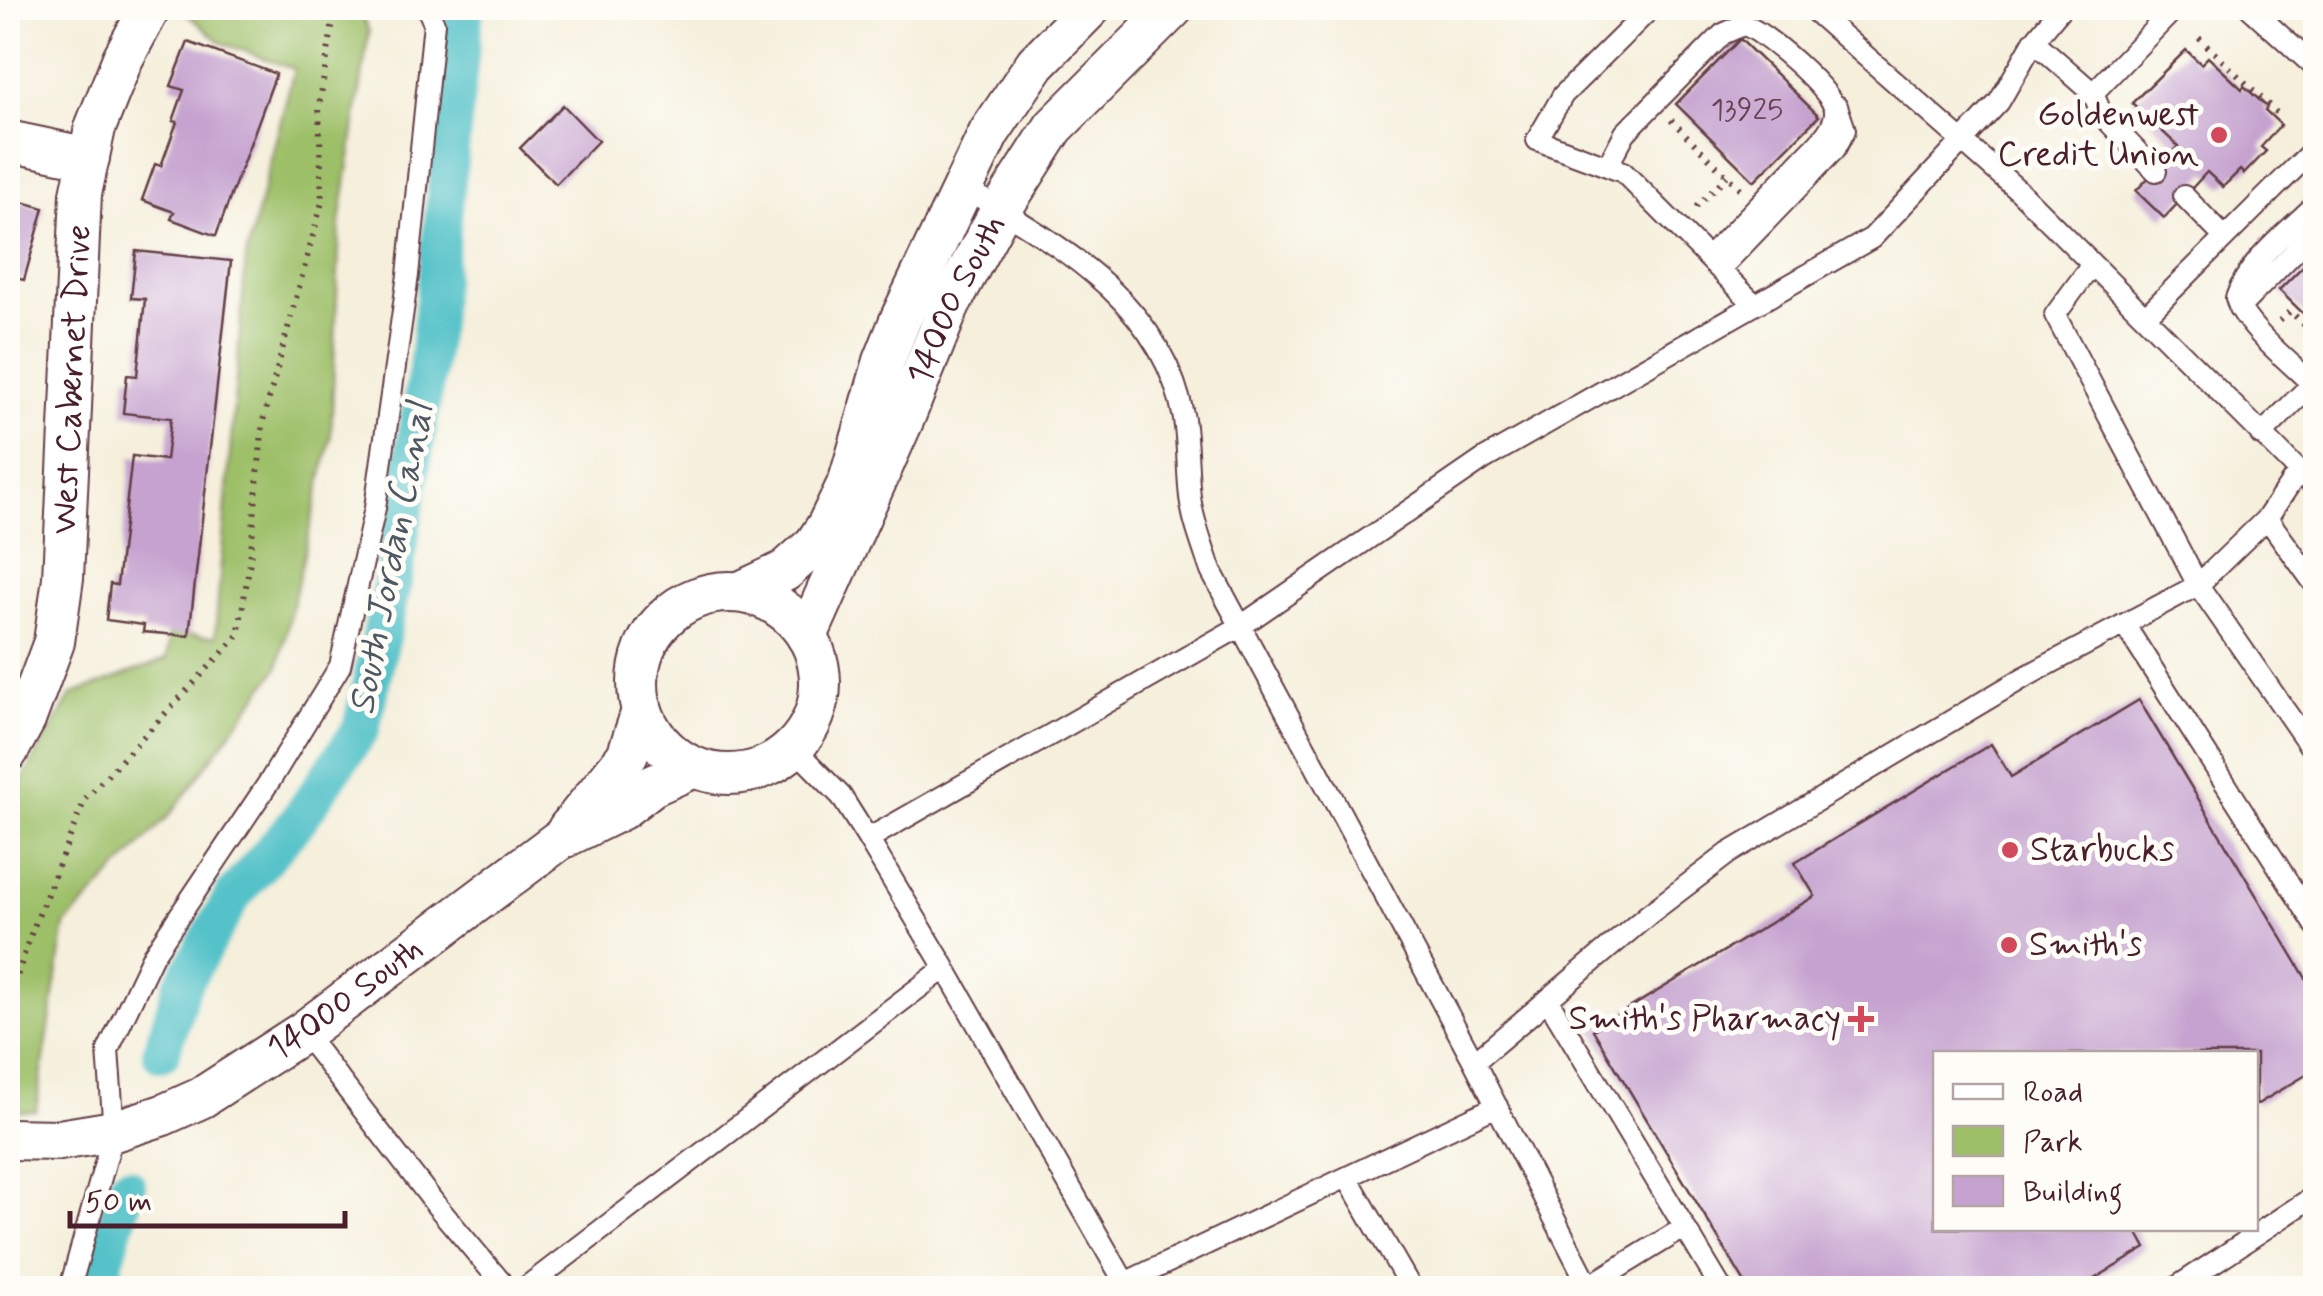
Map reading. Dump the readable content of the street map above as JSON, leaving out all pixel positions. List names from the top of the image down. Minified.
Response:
{"streets":{"street":["14000 South","West Cabernet Drive"]},"water":["South Jordan Canal"],"places":{"other":["Goldenwest Credit Union","Starbucks","Smith's"],"health":["Smith's Pharmacy"]},"house_numbers":["13925"],"legend":["Road","Park","Building"],"scale_bar":"50 m"}
